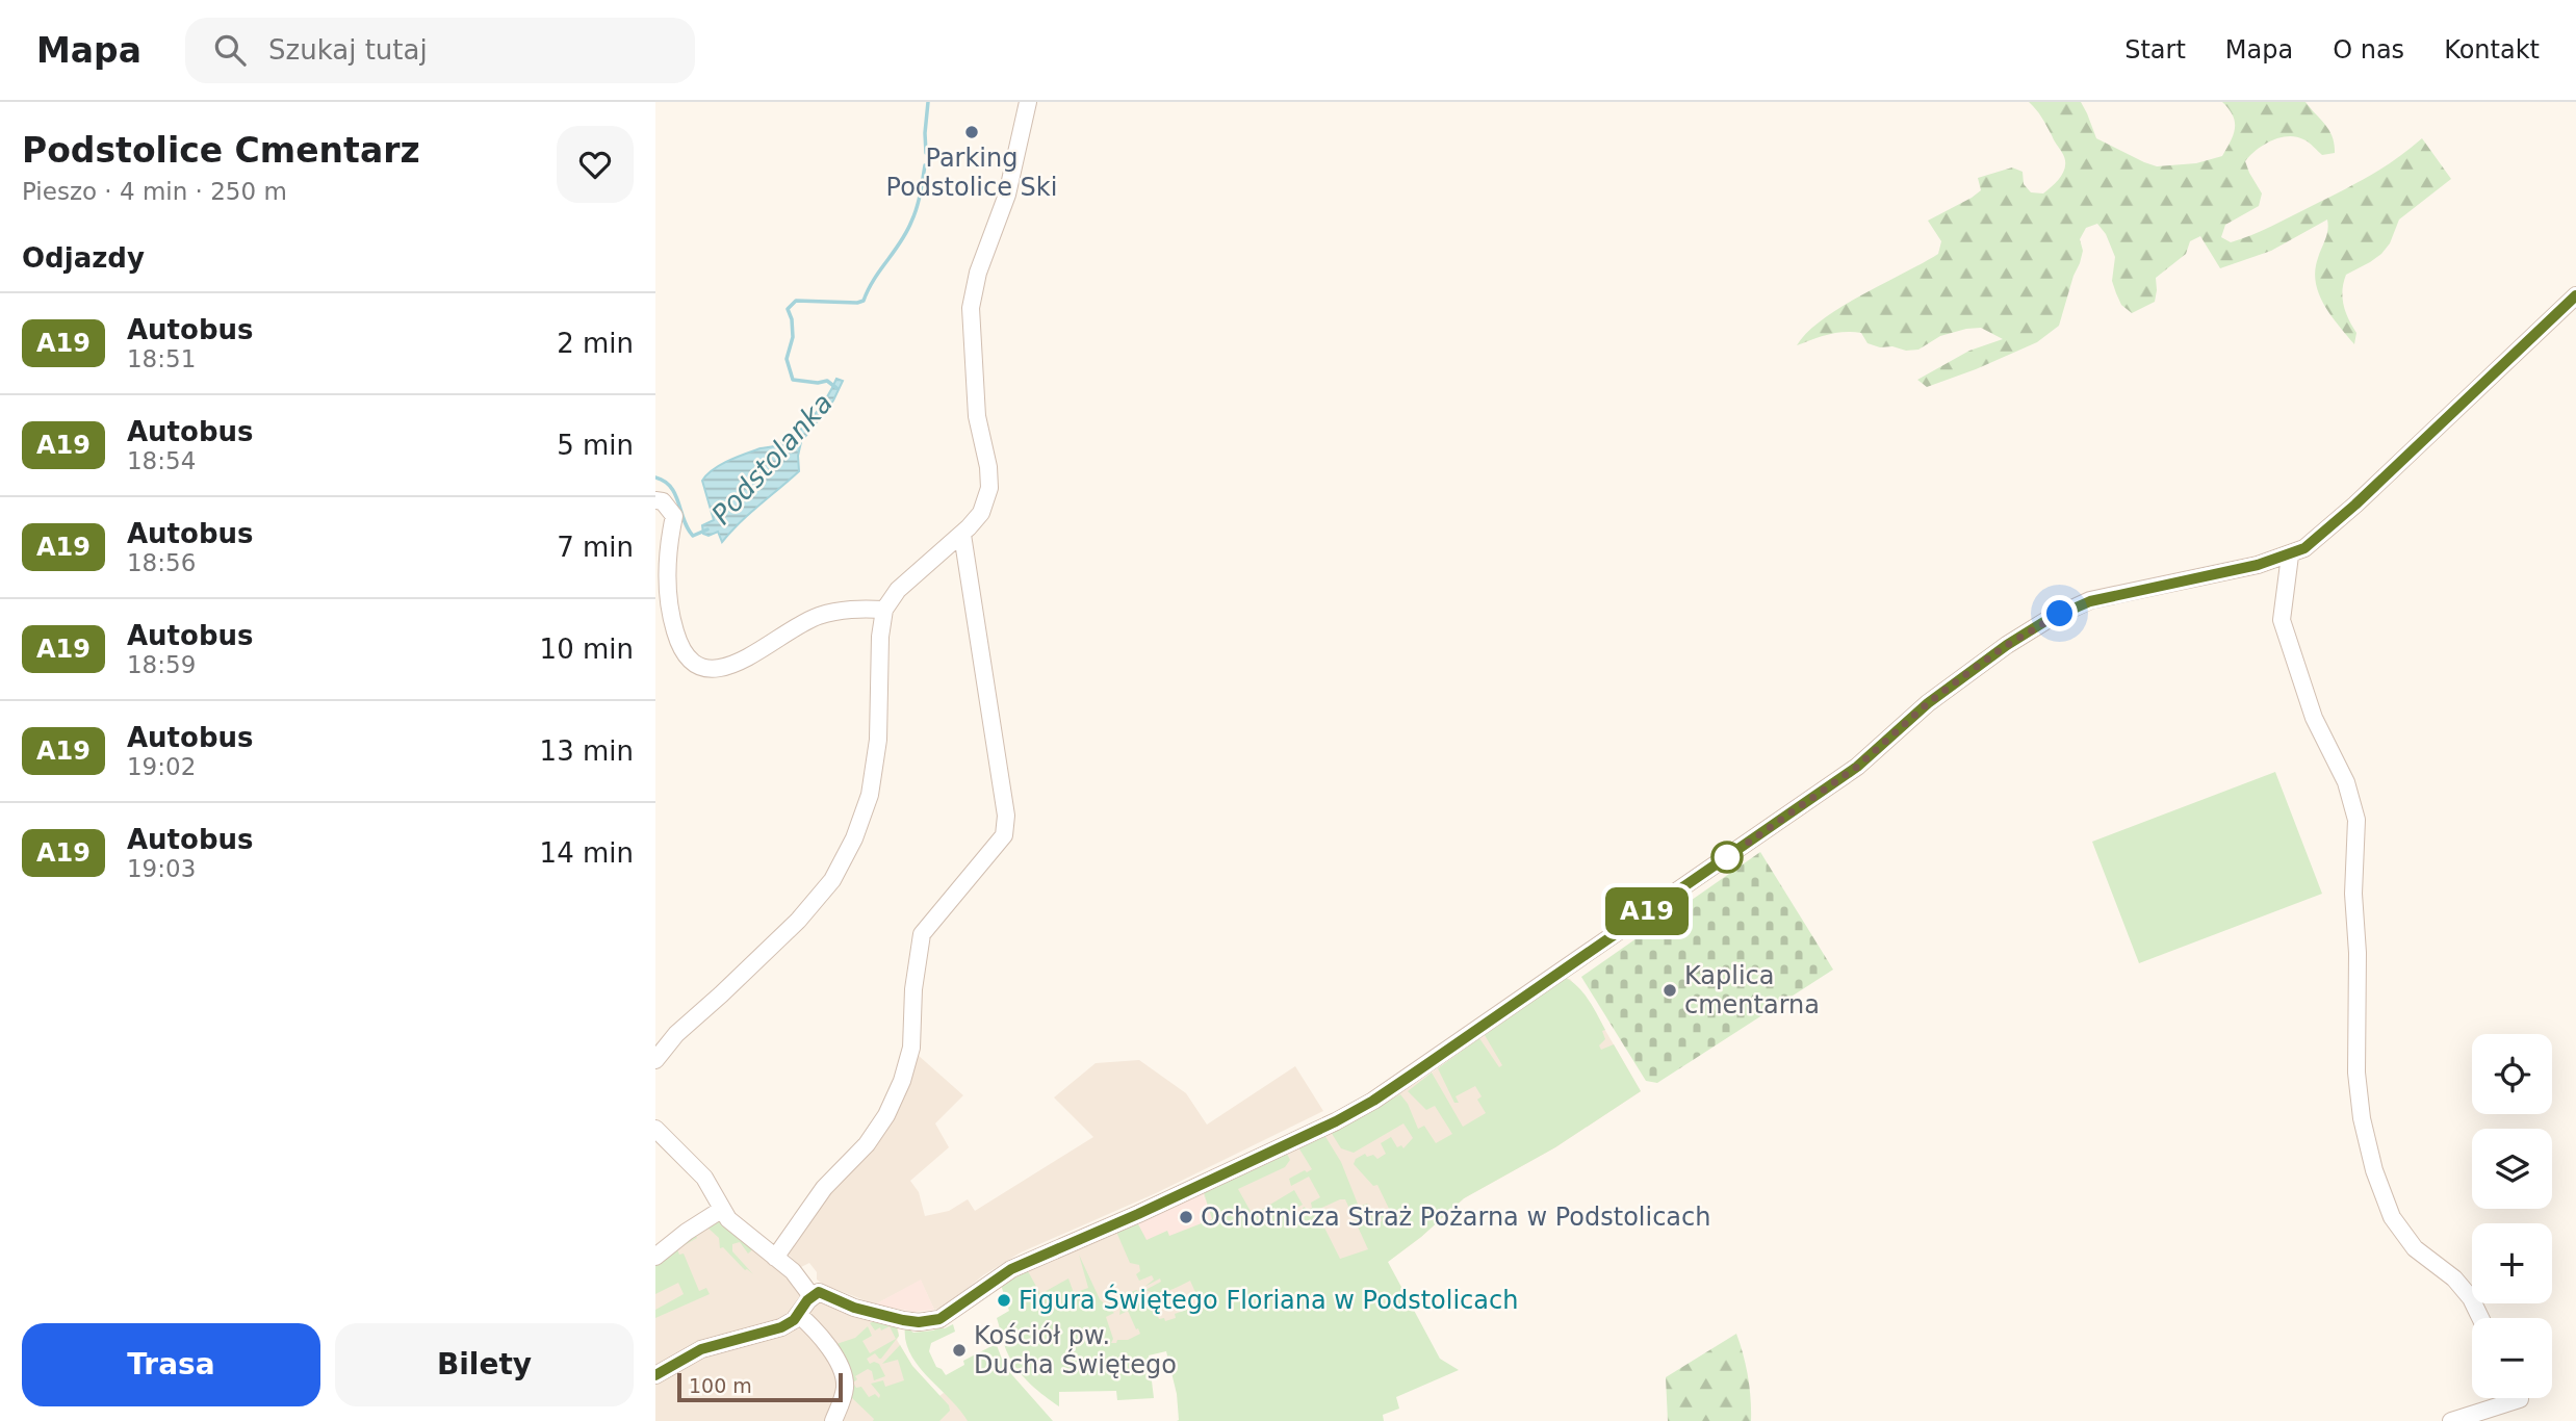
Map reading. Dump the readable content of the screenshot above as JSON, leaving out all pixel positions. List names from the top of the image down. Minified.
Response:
{"water":["Podstolanka"],"places":["Parking Podstolice Ski","Kaplica cmentarna","Ochotnicza Straż Pożarna w Podstolicach","Figura Świętego Floriana w Podstolicach","Kościół pw. Ducha Świętego"],"lines":["bus line A19"],"scale_bar":"100 m","page":{"header":"Mapa","search":"Szukaj tutaj","nav":["Start","Mapa","O nas","Kontakt"],"heading":[["Podstolice Cmentarz","Pieszo · 4 min · 250 m"],"Odjazdy"],"on_map":"A19","list":[{"mark":"A19","name":"Autobus","note":"18:51","value":"2 min"},{"mark":"A19","name":"Autobus","note":"18:54","value":"5 min"},{"mark":"A19","name":"Autobus","note":"18:56","value":"7 min"},{"mark":"A19","name":"Autobus","note":"18:59","value":"10 min"},{"mark":"A19","name":"Autobus","note":"19:02","value":"13 min"},{"mark":"A19","name":"Autobus","note":"19:03","value":"14 min"}],"map_buttons":["+","−"],"buttons":["Trasa","Bilety"],"scale":"100 m"}}
